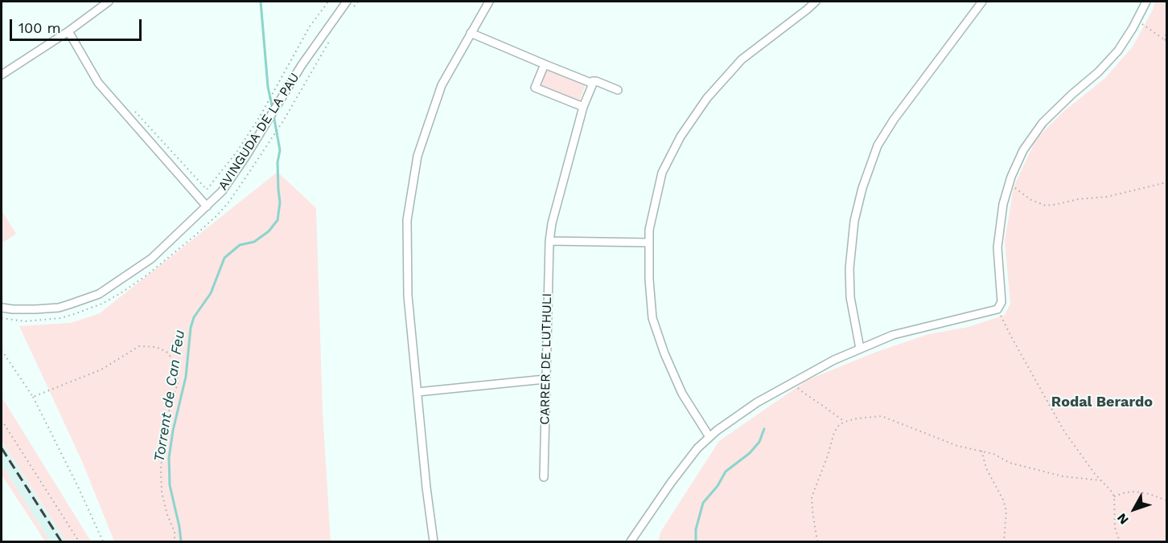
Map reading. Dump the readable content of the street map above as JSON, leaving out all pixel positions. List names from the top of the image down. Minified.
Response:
{"streets":{"street":["AVINGUDA DE LA PAU","CARRER DE LUTHULI"]},"districts":["Rodal Berardo"],"water":["Torrent de Can Feu"],"scale_bar":"100 m","north":"bottom left"}
